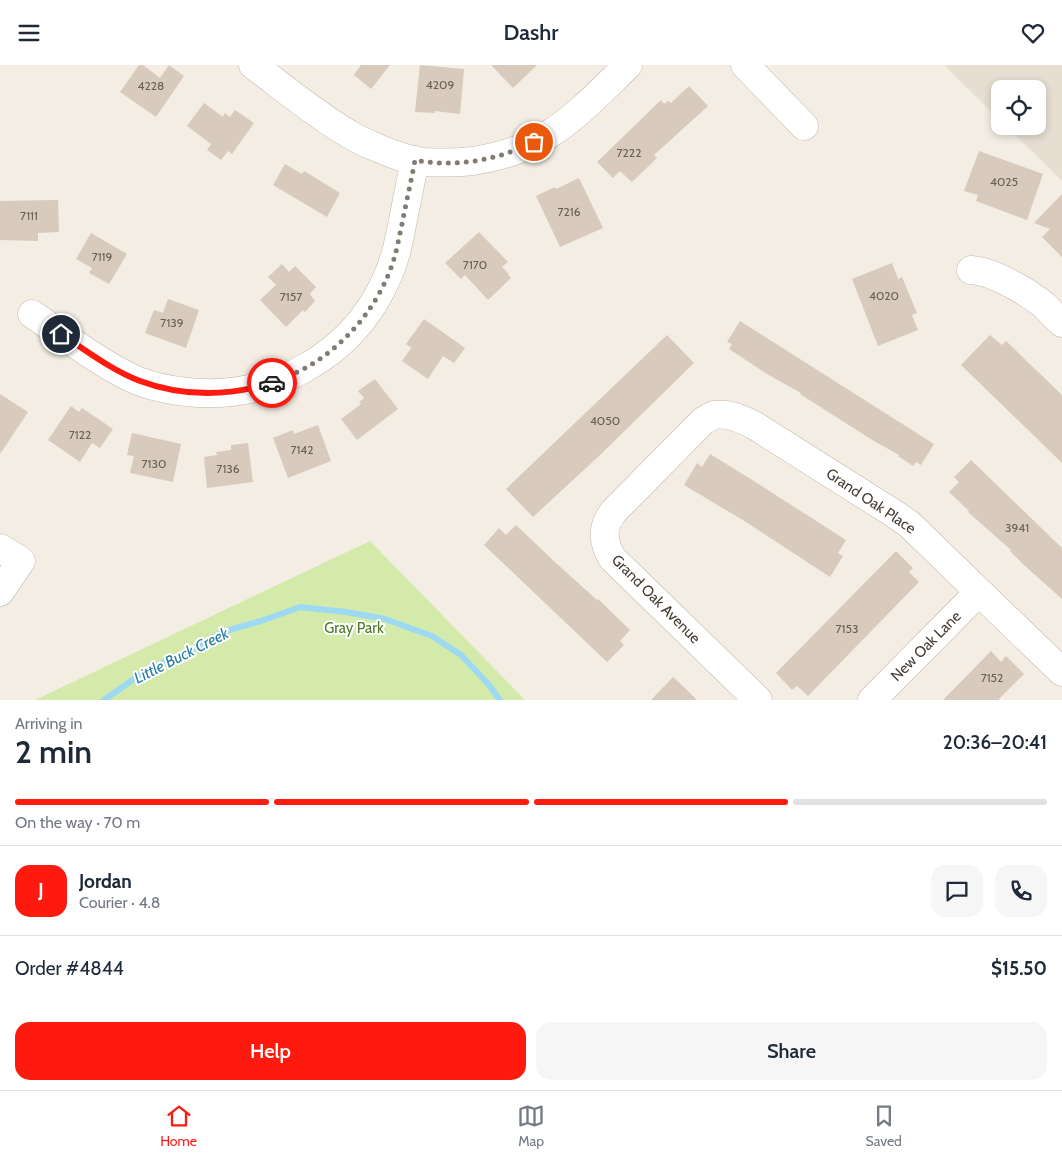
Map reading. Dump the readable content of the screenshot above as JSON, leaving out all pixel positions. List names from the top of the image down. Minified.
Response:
{"streets":{"street":["Grand Oak Place","Grand Oak Avenue","New Oak Lane"]},"crossings":[["Grand Oak Place","Grand Oak Avenue"],["Grand Oak Place","New Oak Lane"]],"water":["Little Buck Creek"],"parks":["Gray Park"],"house_numbers":["4209","4228","7222","4025","7216","7111","7119","7170","4020","7157","7139","4050","7122","7142","7130","7136","3941","7153","7152"],"page":{"header":"Dashr","heading":["2 min","Arriving in","20:36–20:41"],"panel":["Jordan","Courier · 4.8","Order #4844","$15.50"],"bar":"On the way · 70 m","round":"J","buttons":["Help","Share"],"tabs":["Home","Map","Saved"]}}
